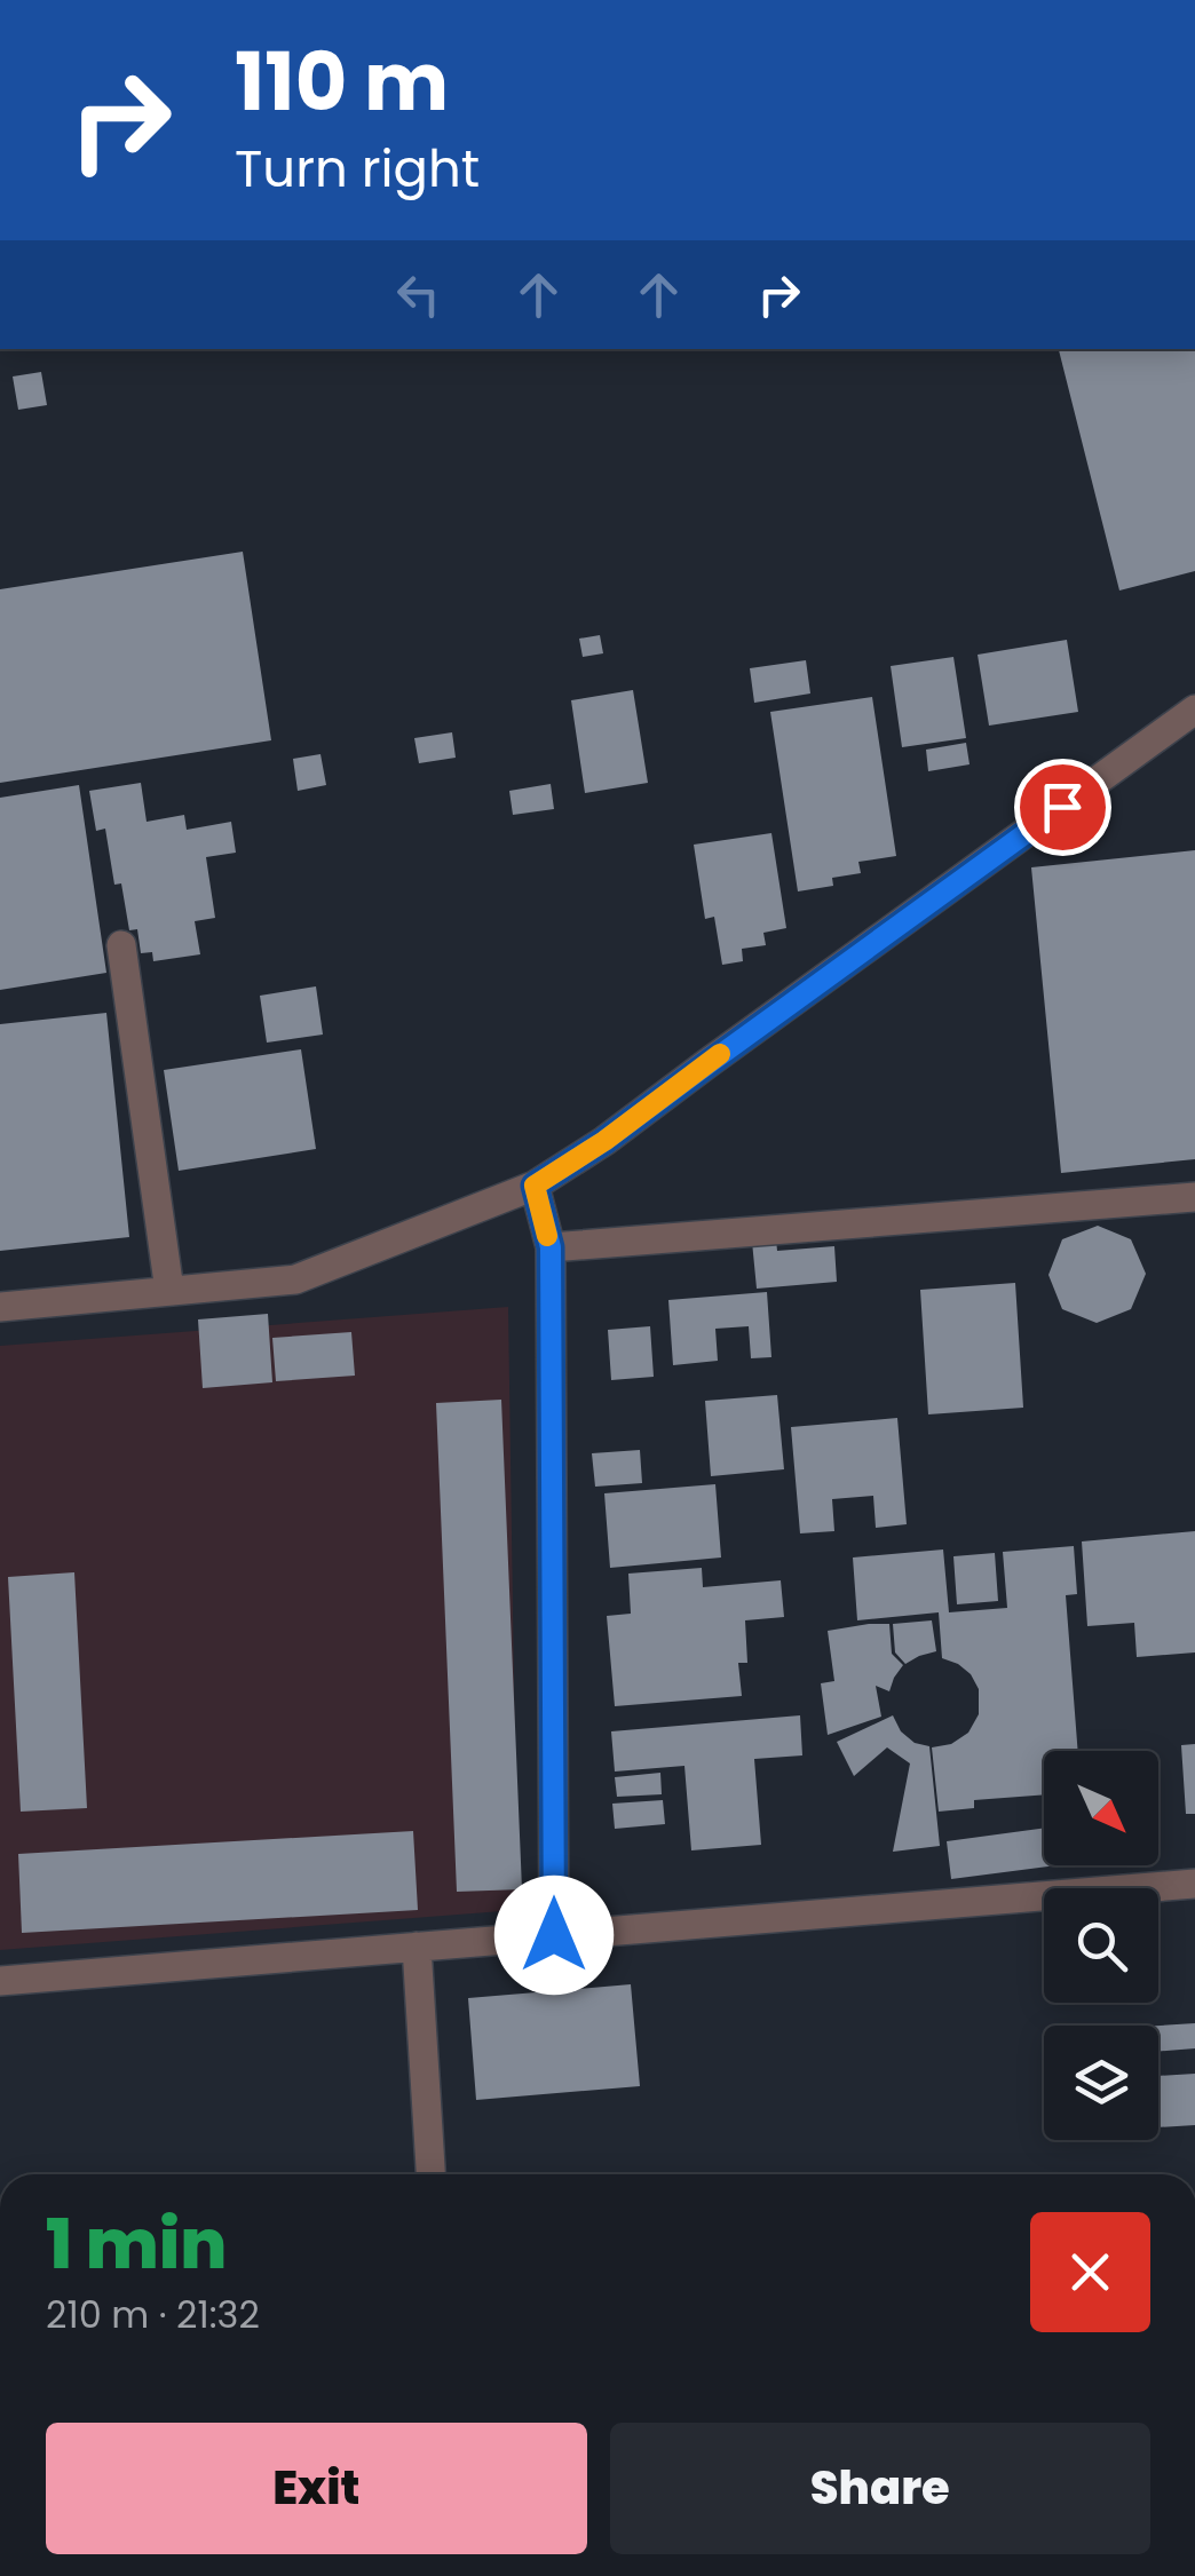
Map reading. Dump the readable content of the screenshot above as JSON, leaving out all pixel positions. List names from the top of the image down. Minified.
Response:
{"north":"bottom right","page":{"turn":["110 m","Turn right"],"heading":["1 min","210 m · 21:32"],"buttons":["Exit","Share"]}}
